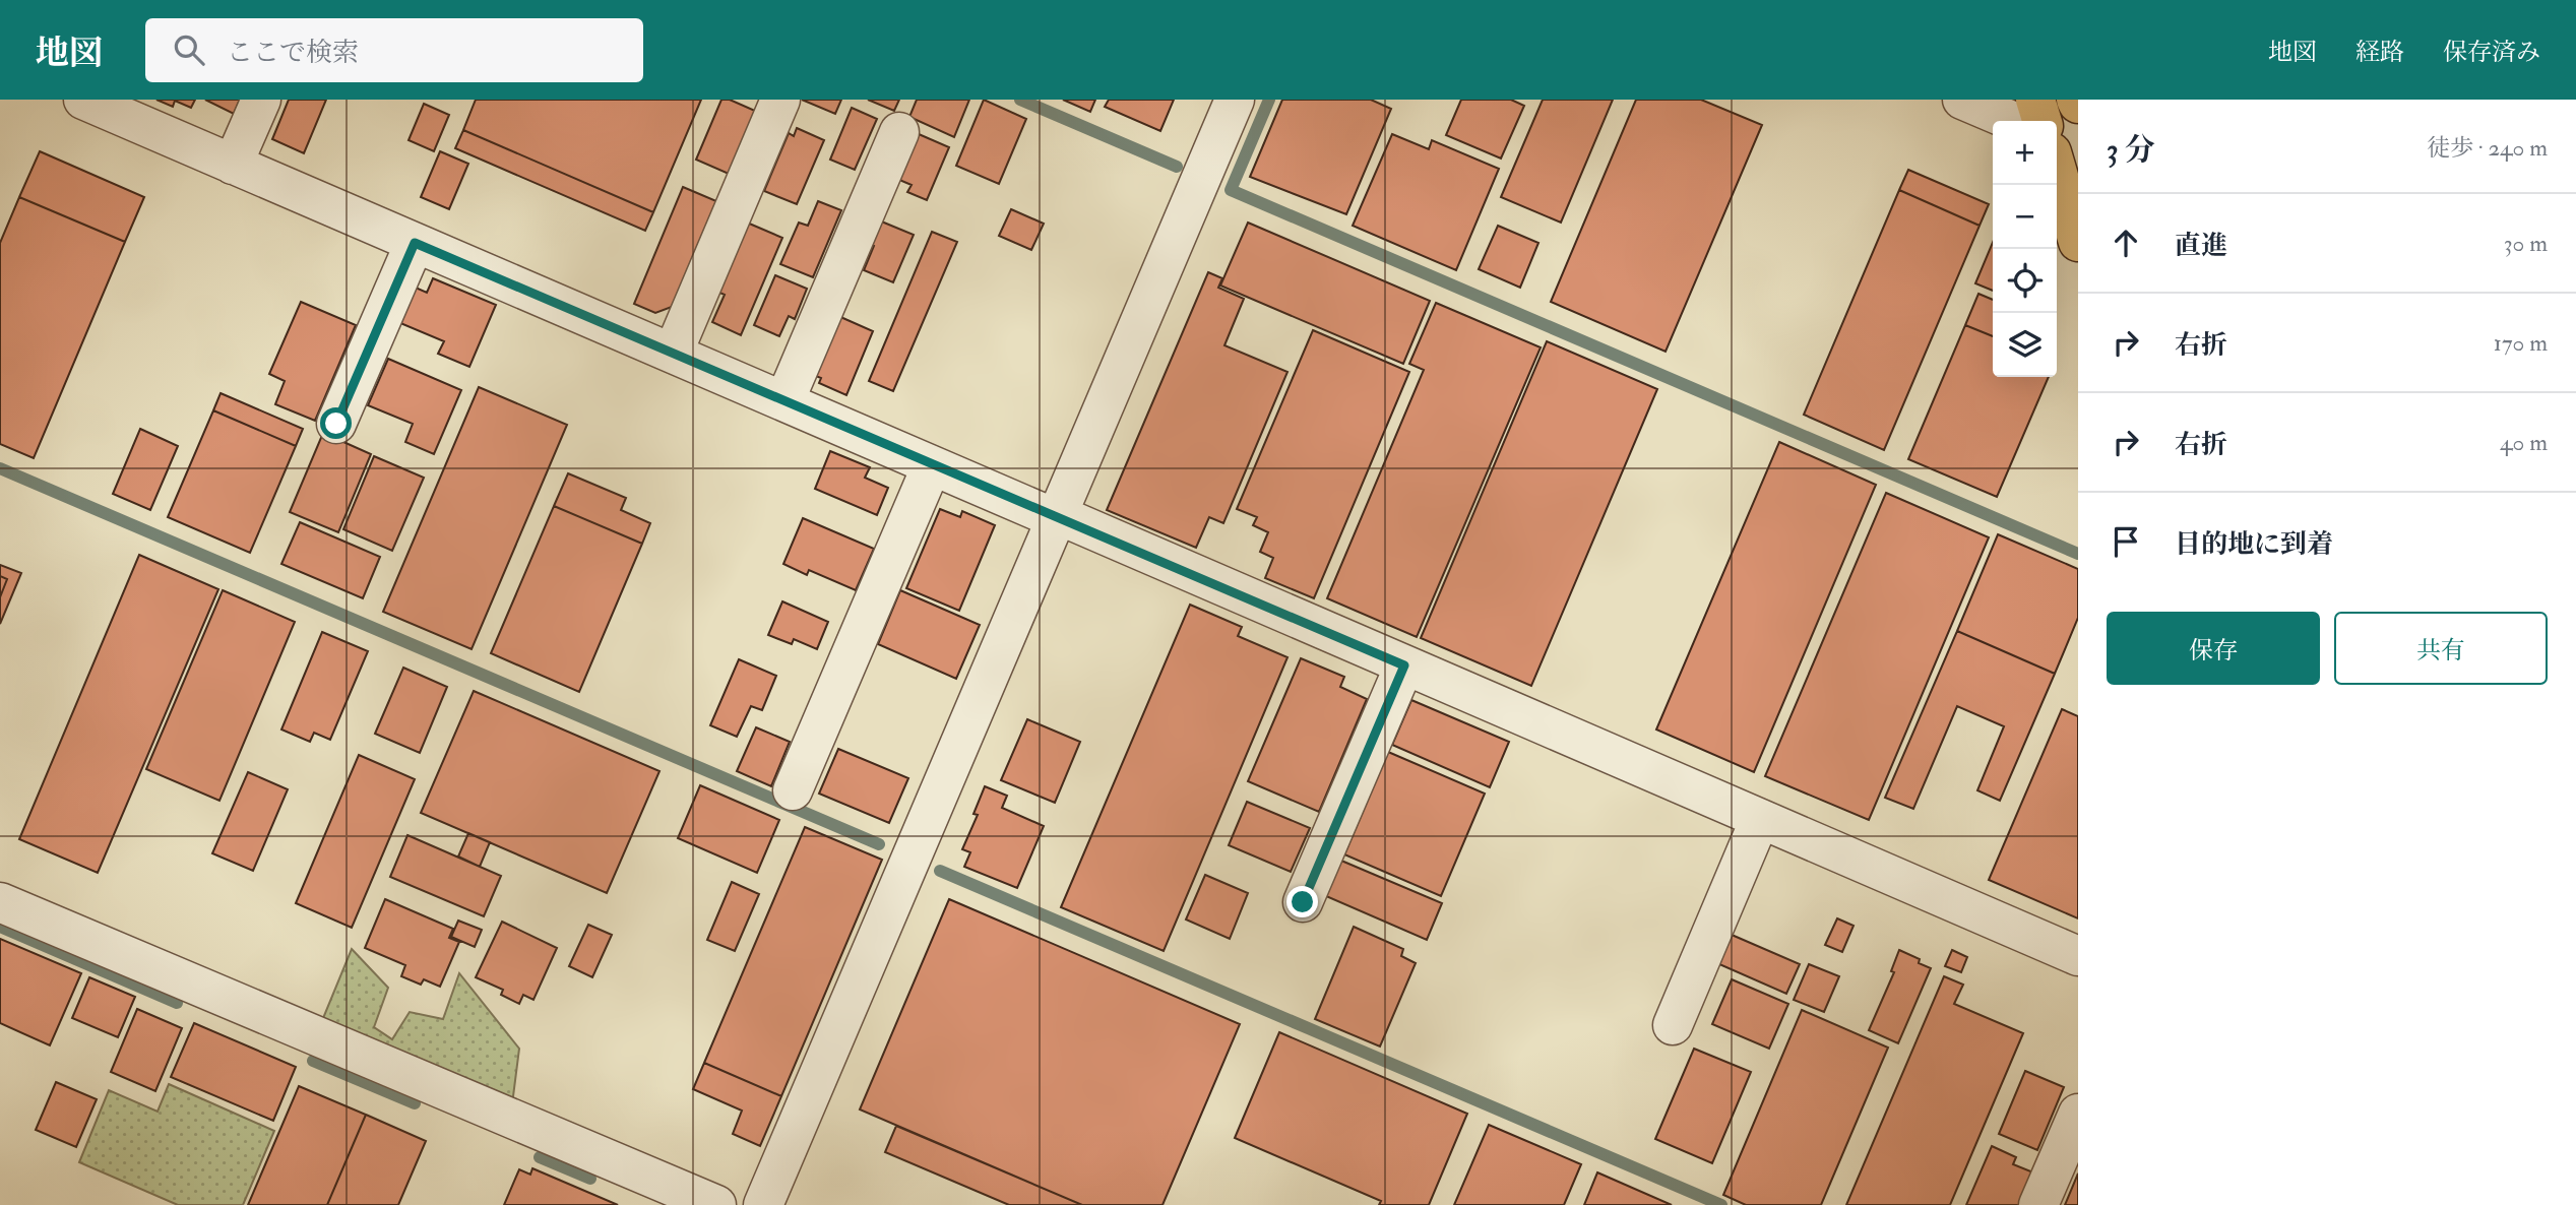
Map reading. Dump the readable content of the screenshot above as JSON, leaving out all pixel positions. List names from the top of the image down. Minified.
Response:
{"page":{"header":"地図","search":"ここで検索","nav":["地図","経路","保存済み"],"heading":["3 分","徒歩 · 240 m"],"map_buttons":["+","−"],"list":[["直進","30 m"],["右折","170 m"],["右折","40 m"],"目的地に到着"],"buttons":["保存","共有"]}}
